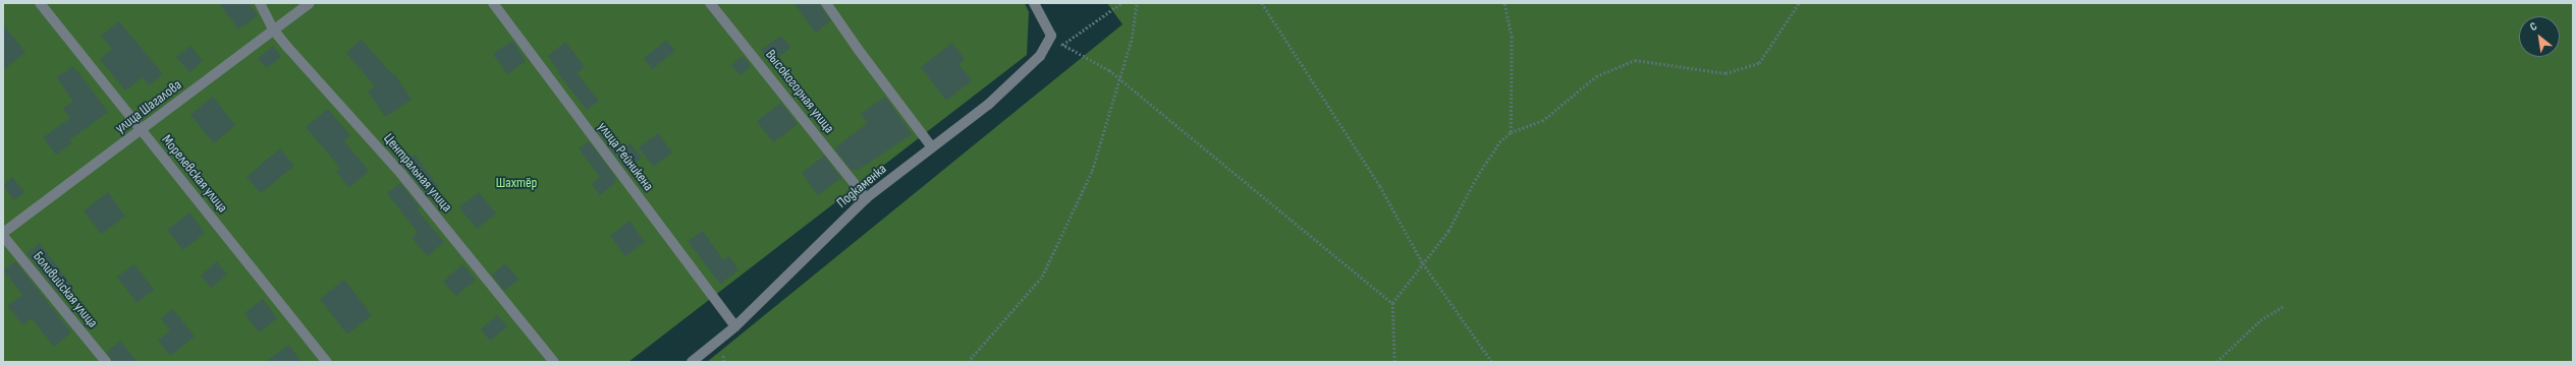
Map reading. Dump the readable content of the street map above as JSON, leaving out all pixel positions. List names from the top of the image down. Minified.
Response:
{"streets":{"street":["Высокогорная улица","улица Шагалова","улица Рейникена","Центральная улица","Морелевская улица","Подкаменка","Боливийская улица"]},"crossings":[["Высокогорная улица","Подкаменка"],["улица Шагалова","Центральная улица"],["улица Шагалова","Морелевская улица"],["улица Шагалова","Боливийская улица"],["улица Рейникена","Подкаменка"]],"parks":["Шахтёр"],"north":"top left"}
